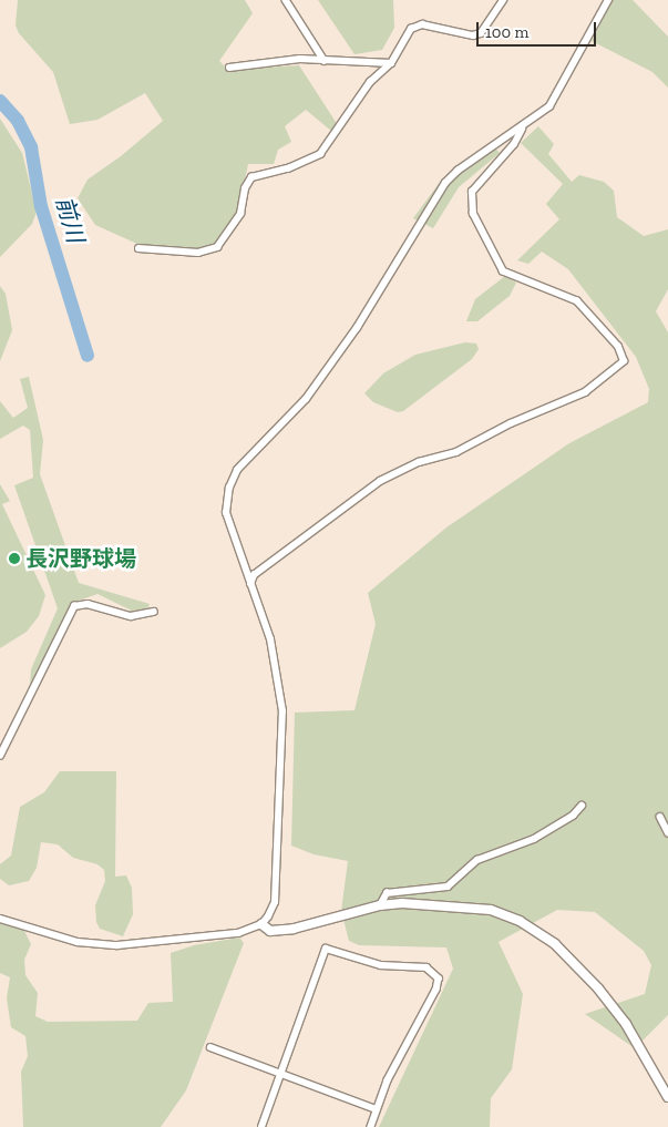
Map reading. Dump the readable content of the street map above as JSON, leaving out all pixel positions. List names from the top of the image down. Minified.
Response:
{"water":["前川"],"places":["長沢野球場"],"scale_bar":"100 m"}
